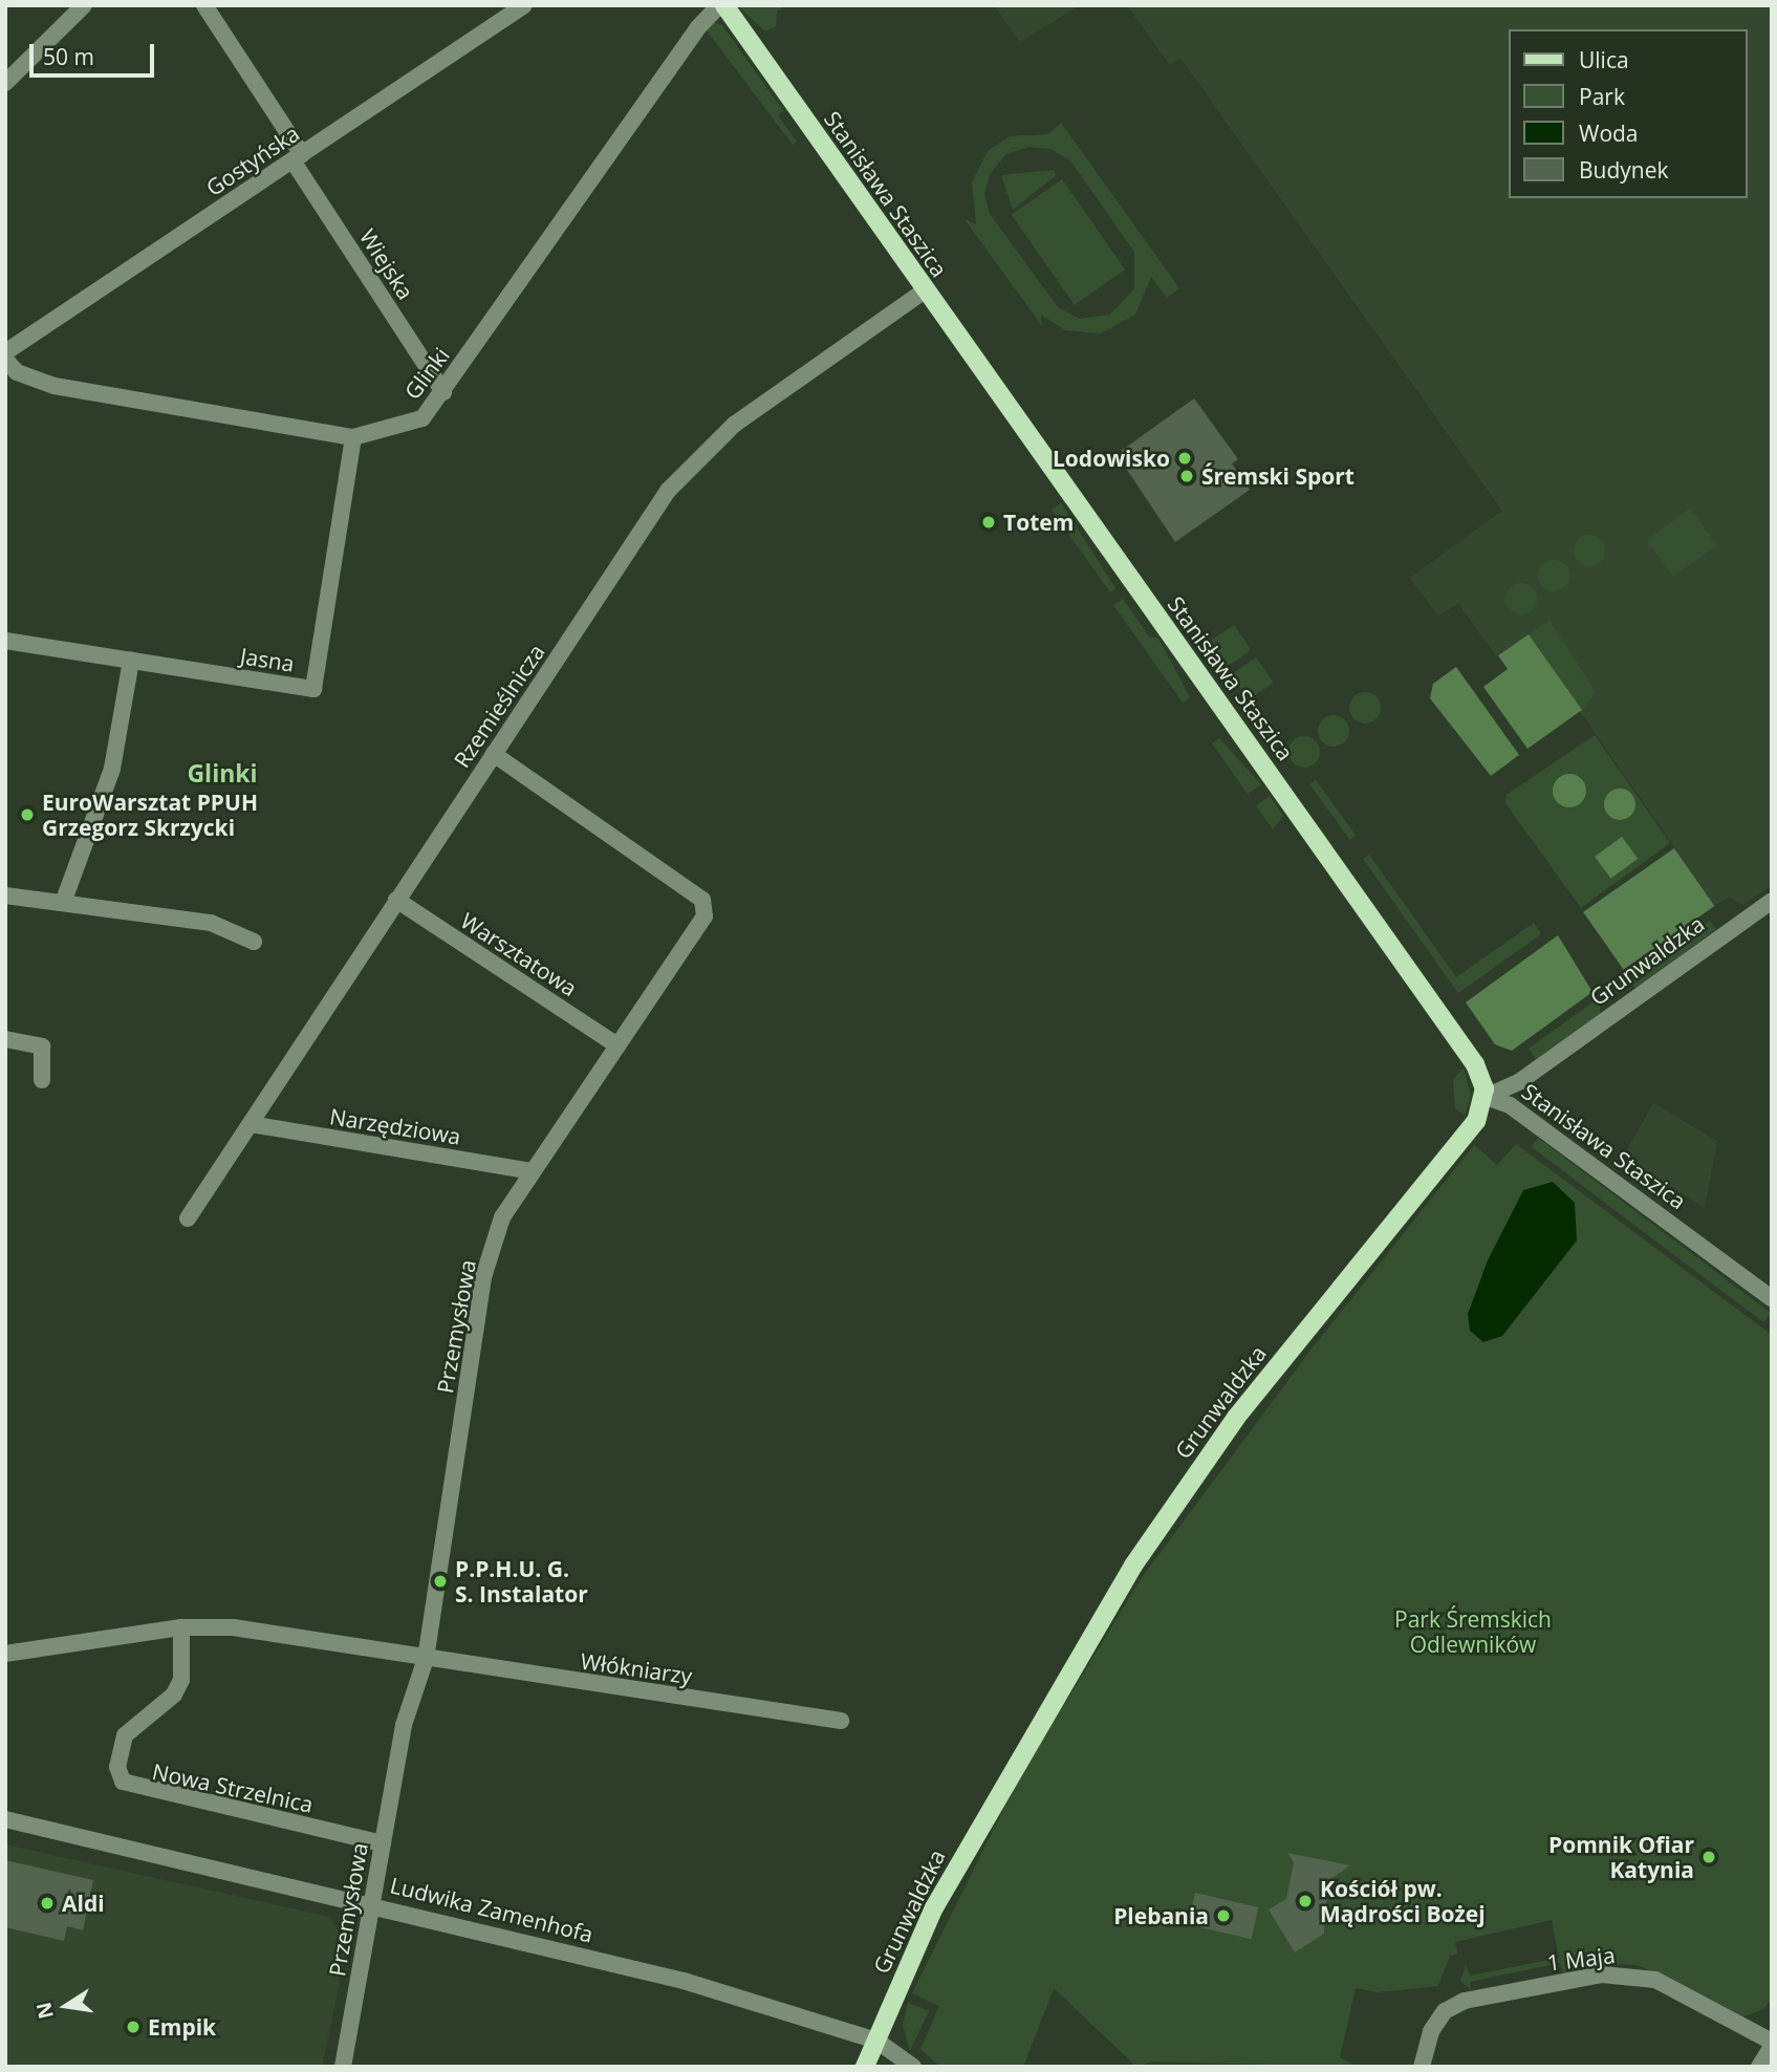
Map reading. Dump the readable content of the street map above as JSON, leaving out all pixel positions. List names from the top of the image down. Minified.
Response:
{"streets":{"main road":["Stanisława Staszica","Grunwaldzka"],"street":["Gostyńska","Wiejska","Glinki","Jasna","Rzemieślnicza","Warsztatowa","Narzędziowa","Przemysłowa","Włókniarzy","Nowa Strzelnica","Ludwika Zamenhofa","1 Maja"]},"crossings":[["Gostyńska","Wiejska"],["Stanisława Staszica","Glinki"],["Stanisława Staszica","Rzemieślnicza"],["Stanisława Staszica","Grunwaldzka"],["Wiejska","Glinki"],["Glinki","Jasna"],["Rzemieślnicza","Warsztatowa"],["Rzemieślnicza","Narzędziowa"],["Rzemieślnicza","Przemysłowa"],["Warsztatowa","Przemysłowa"],["Grunwaldzka","Ludwika Zamenhofa"],["Narzędziowa","Przemysłowa"],["Przemysłowa","Włókniarzy"],["Przemysłowa","Nowa Strzelnica"],["Przemysłowa","Ludwika Zamenhofa"]],"districts":["Glinki"],"parks":["Park Śremskich Odlewników"],"places":["Lodowisko","Śremski Sport","Totem","EuroWarsztat PPUH Grzegorz Skrzycki","P.P.H.U. G. S. Instalator","Pomnik Ofiar Katynia","Kościół pw. Mądrości Bożej","Aldi","Plebania","Empik"],"legend":["Ulica","Park","Woda","Budynek"],"scale_bar":"50 m","north":"left"}
